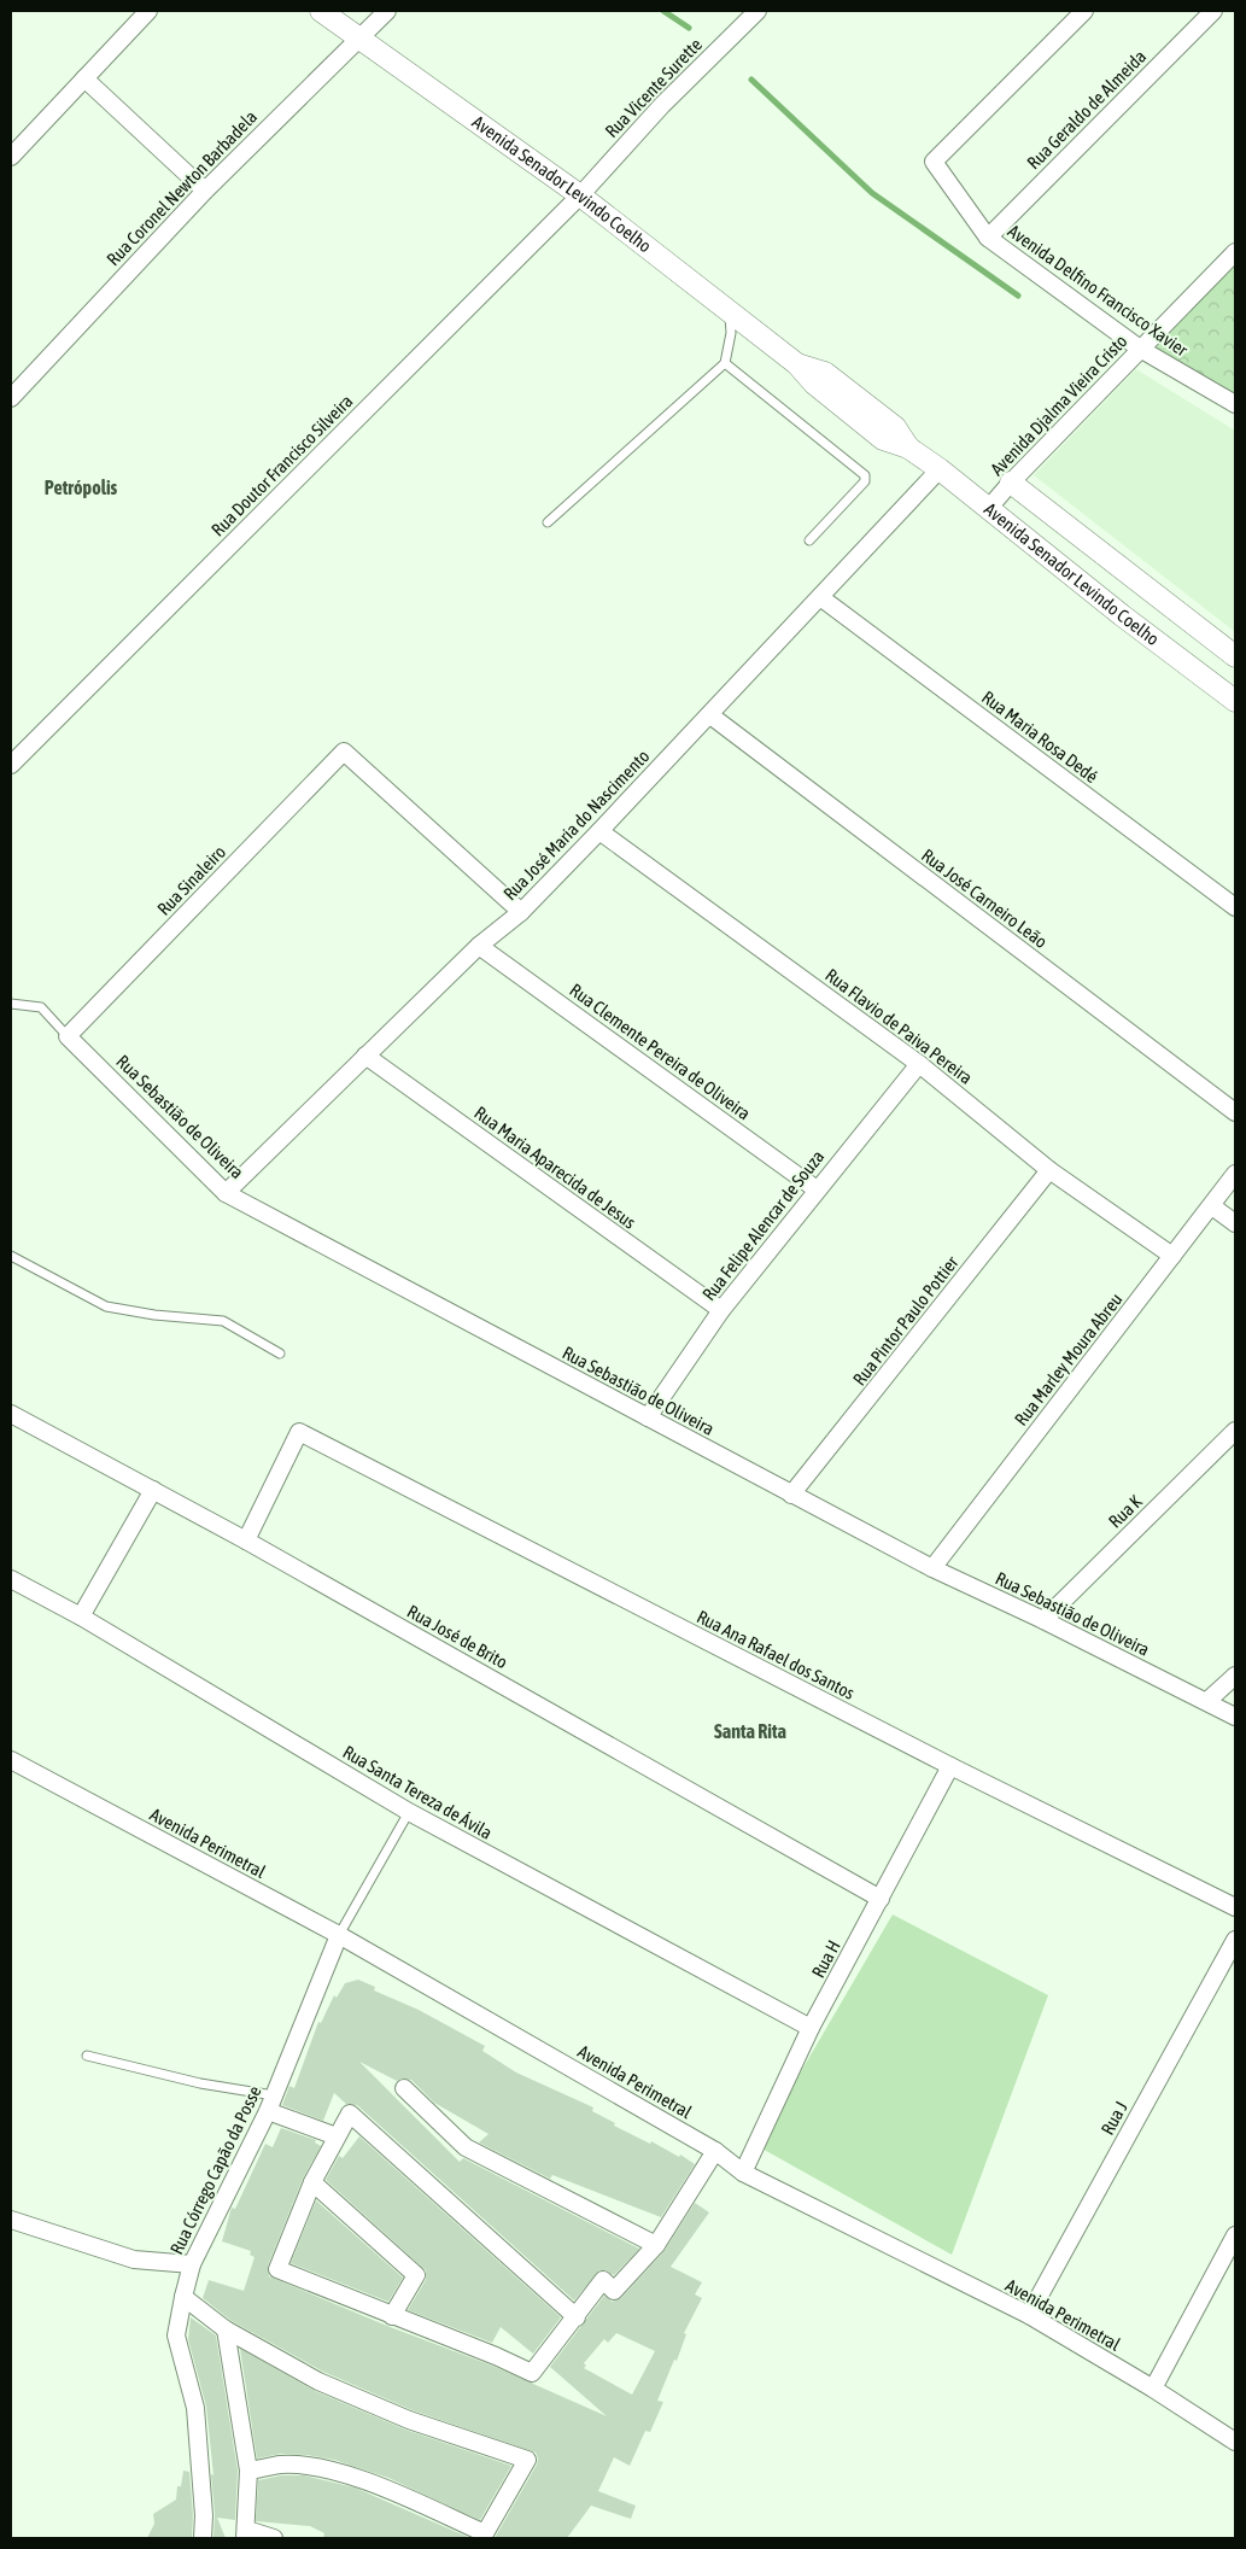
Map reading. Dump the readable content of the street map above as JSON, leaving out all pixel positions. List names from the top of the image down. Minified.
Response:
{"streets":{"street":["Rua Vicente Surette","Rua Geraldo de Almeida","Avenida Senador Levindo Coelho","Rua Coronel Newton Barbadela","Avenida Delfino Francisco Xavier","Avenida Djalma Vieira Cristo","Rua Doutor Francisco Silveira","Rua Maria Rosa Dedé","Rua José Maria do Nascimento","Rua Sinaleiro","Rua José Carneiro Leão","Rua Flavio de Paiva Pereira","Rua Clemente Pereira de Oliveira","Rua Sebastião de Oliveira","Rua Maria Aparecida de Jesus","Rua Felipe Alencar de Souza","Rua Pintor Paulo Pottier","Rua Marley Moura Abreu","Rua K","Rua José de Brito","Rua Ana Rafael dos Santos","Rua Santa Tereza de Ávila","Avenida Perimetral","Rua H","Rua J","Rua Córrego Capão da Posse"]},"crossings":[["Rua Vicente Surette","Avenida Senador Levindo Coelho"],["Rua Vicente Surette","Rua Doutor Francisco Silveira"],["Rua Geraldo de Almeida","Avenida Delfino Francisco Xavier"],["Avenida Senador Levindo Coelho","Rua Coronel Newton Barbadela"],["Avenida Senador Levindo Coelho","Avenida Djalma Vieira Cristo"],["Avenida Senador Levindo Coelho","Rua Doutor Francisco Silveira"],["Avenida Senador Levindo Coelho","Rua José Maria do Nascimento"],["Avenida Delfino Francisco Xavier","Avenida Djalma Vieira Cristo"],["Rua Maria Rosa Dedé","Rua José Maria do Nascimento"],["Rua José Maria do Nascimento","Rua Sinaleiro"],["Rua José Maria do Nascimento","Rua José Carneiro Leão"],["Rua José Maria do Nascimento","Rua Flavio de Paiva Pereira"],["Rua José Maria do Nascimento","Rua Clemente Pereira de Oliveira"],["Rua José Maria do Nascimento","Rua Sebastião de Oliveira"],["Rua José Maria do Nascimento","Rua Maria Aparecida de Jesus"],["Rua Sinaleiro","Rua Sebastião de Oliveira"],["Rua Flavio de Paiva Pereira","Rua Felipe Alencar de Souza"],["Rua Flavio de Paiva Pereira","Rua Pintor Paulo Pottier"],["Rua Flavio de Paiva Pereira","Rua Marley Moura Abreu"],["Rua Clemente Pereira de Oliveira","Rua Felipe Alencar de Souza"],["Rua Sebastião de Oliveira","Rua Felipe Alencar de Souza"],["Rua Sebastião de Oliveira","Rua Pintor Paulo Pottier"],["Rua Sebastião de Oliveira","Rua Marley Moura Abreu"],["Rua Sebastião de Oliveira","Rua K"],["Rua Maria Aparecida de Jesus","Rua Felipe Alencar de Souza"],["Rua José de Brito","Rua Ana Rafael dos Santos"],["Rua José de Brito","Rua H"],["Rua Ana Rafael dos Santos","Rua H"],["Rua Santa Tereza de Ávila","Rua H"],["Avenida Perimetral","Rua H"],["Avenida Perimetral","Rua J"],["Avenida Perimetral","Rua Córrego Capão da Posse"]],"districts":["Petrópolis","Santa Rita"]}
